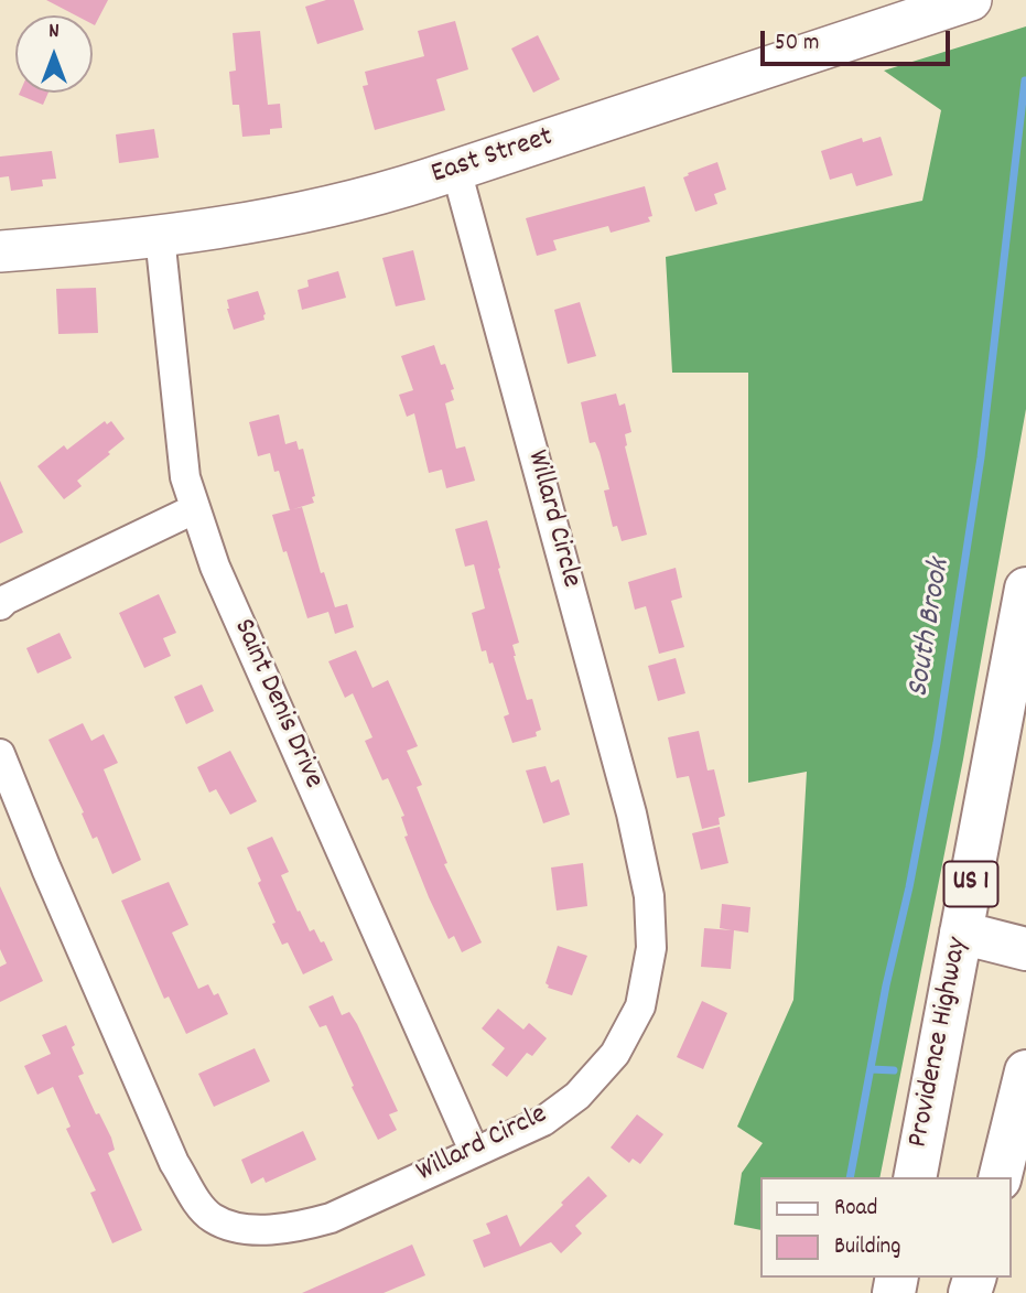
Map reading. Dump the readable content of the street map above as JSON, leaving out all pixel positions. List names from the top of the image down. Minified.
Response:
{"streets":{"main road":["East Street","US 1","Providence Highway"],"street":["Willard Circle","Saint Denis Drive"]},"crossings":[["East Street","Willard Circle"],["East Street","Saint Denis Drive"],["Willard Circle","Saint Denis Drive"]],"water":["South Brook"],"legend":["Road","Building"],"scale_bar":"50 m","north":"top"}
